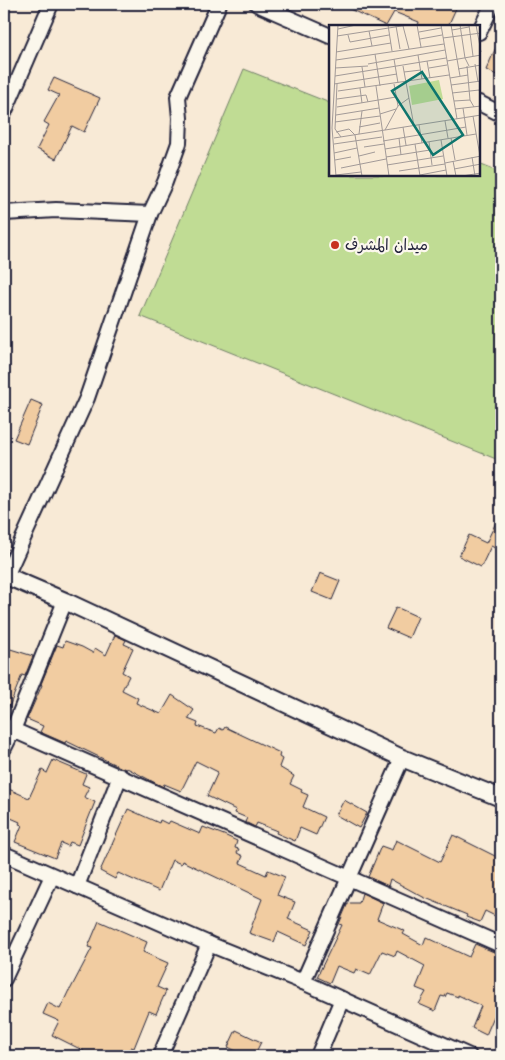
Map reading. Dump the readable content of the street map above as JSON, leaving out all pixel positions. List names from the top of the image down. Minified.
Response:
{"places":["ميدان المشرف"]}
